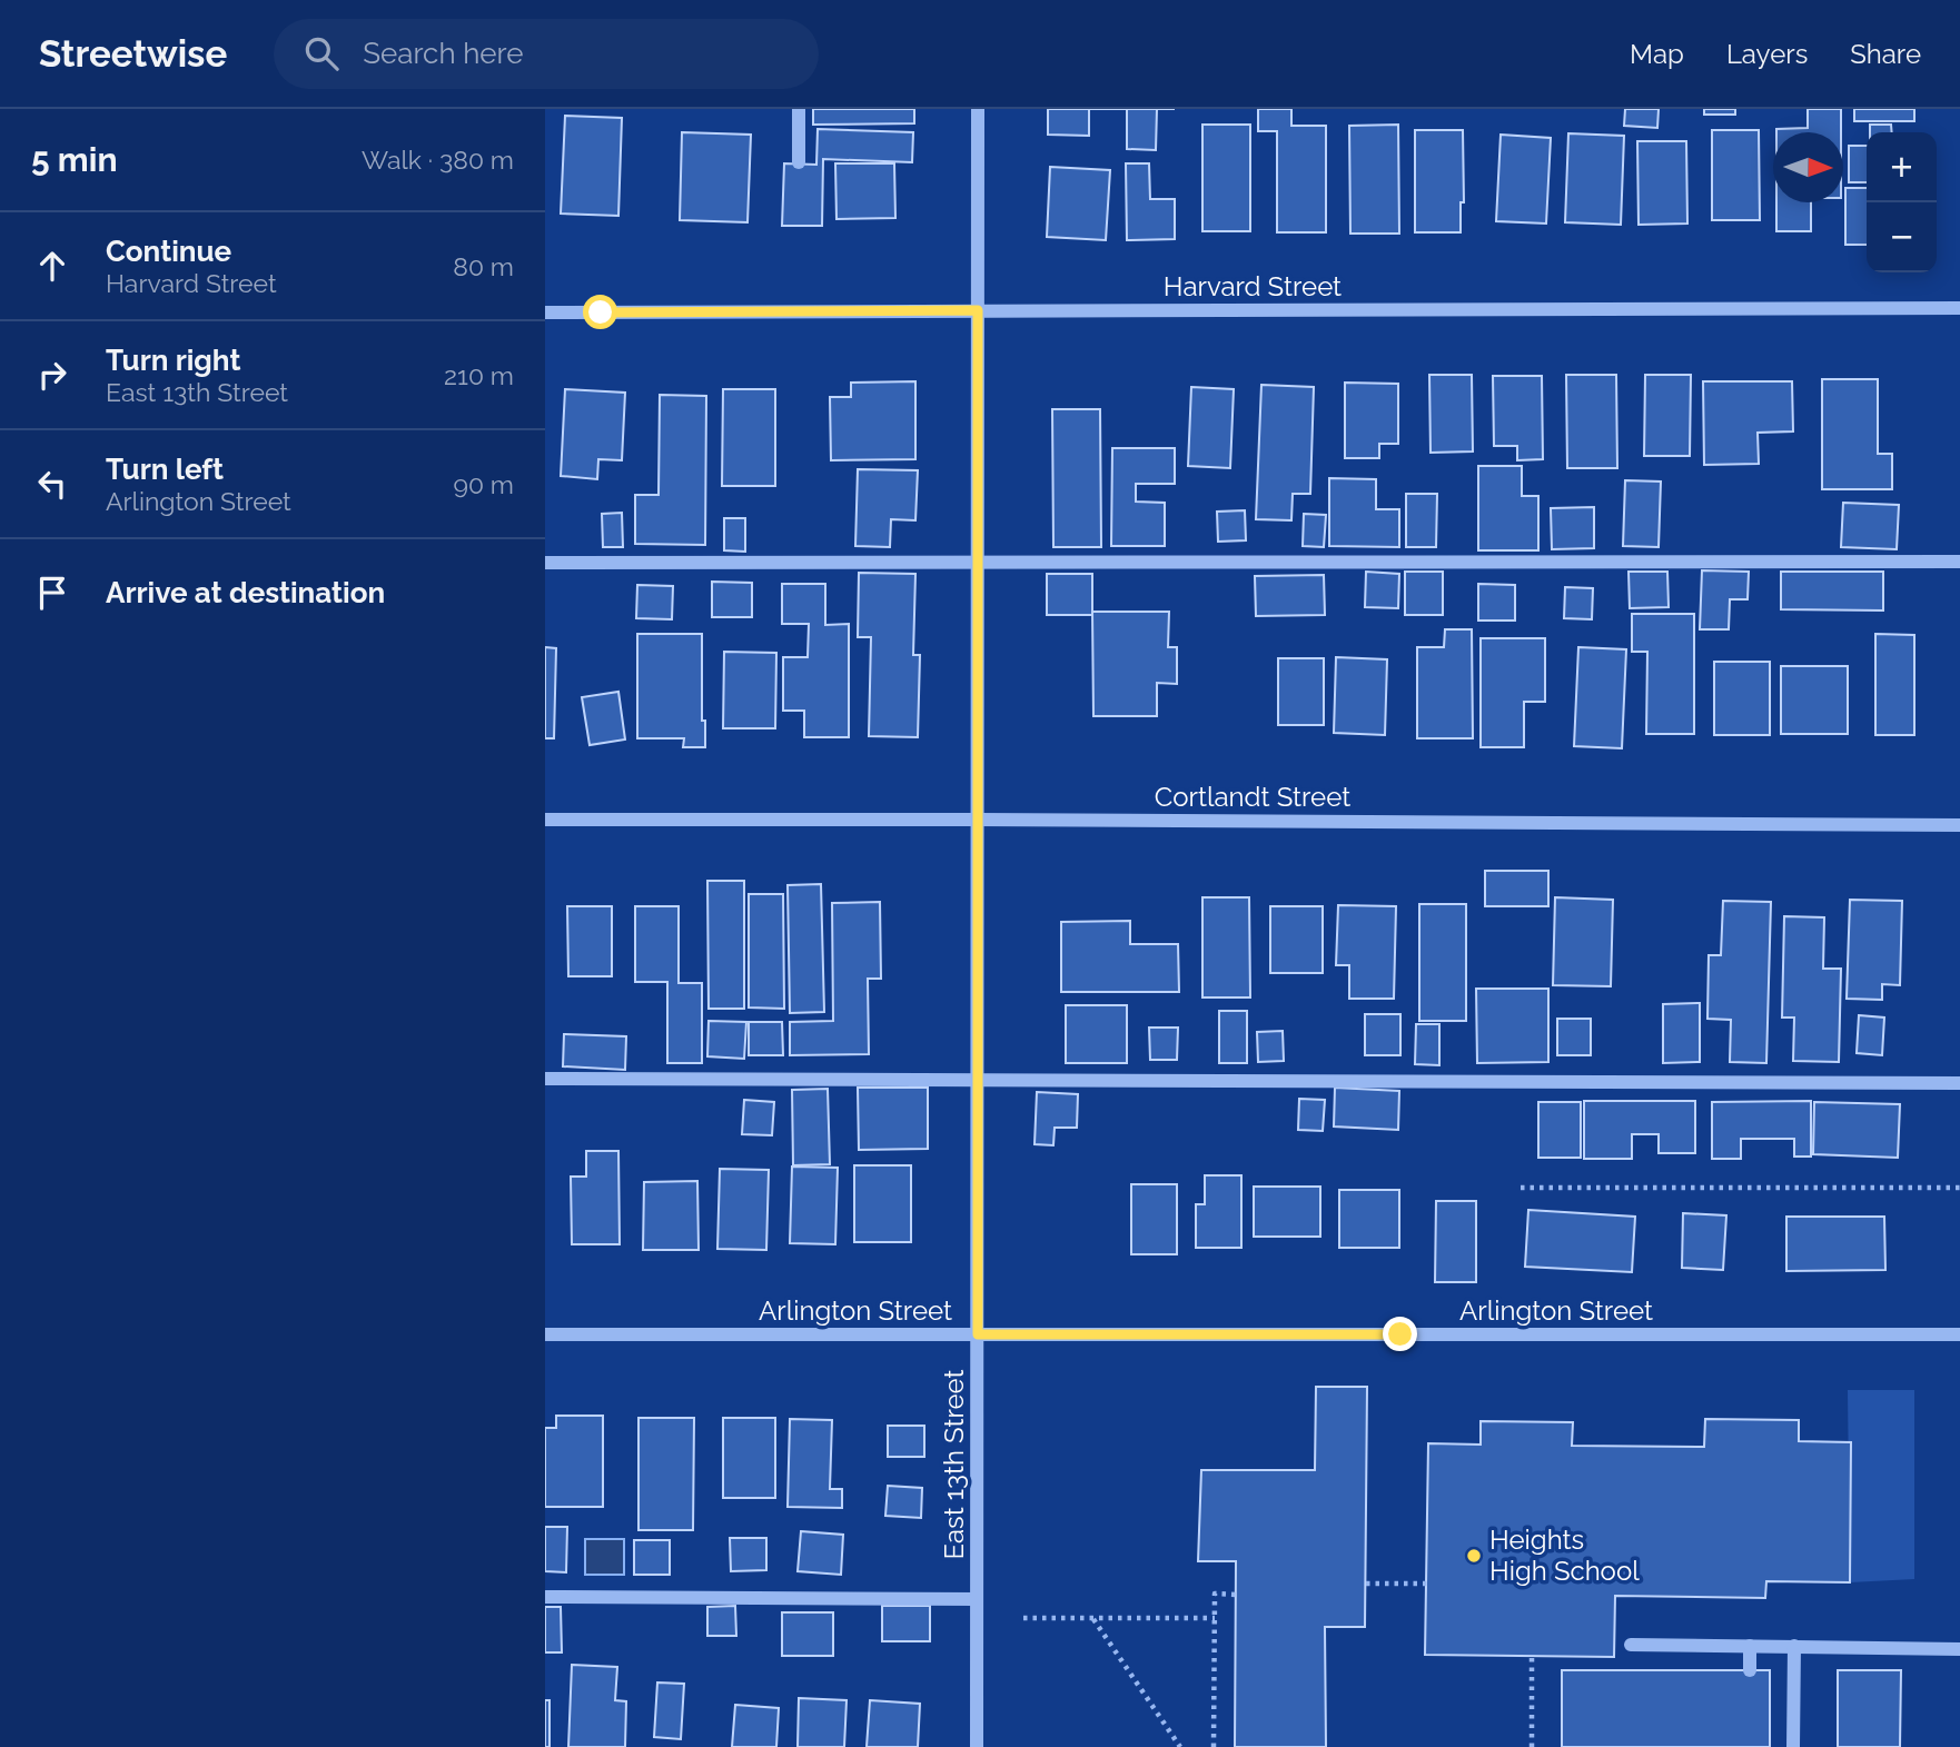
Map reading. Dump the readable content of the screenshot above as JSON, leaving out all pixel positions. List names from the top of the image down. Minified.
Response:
{"streets":{"street":["Harvard Street","Cortlandt Street","Arlington Street","East 13th Street"]},"crossings":[["Harvard Street","East 13th Street"],["Cortlandt Street","East 13th Street"],["Arlington Street","East 13th Street"]],"places":["Heights High School"],"north":"right","page":{"header":"Streetwise","search":"Search here","nav":["Map","Layers","Share"],"heading":["5 min","Walk · 380 m"],"map_buttons":["+","−"],"list":[["Continue","Harvard Street","80 m"],["Turn right","East 13th Street","210 m"],["Turn left","Arlington Street","90 m"],"Arrive at destination"]}}
